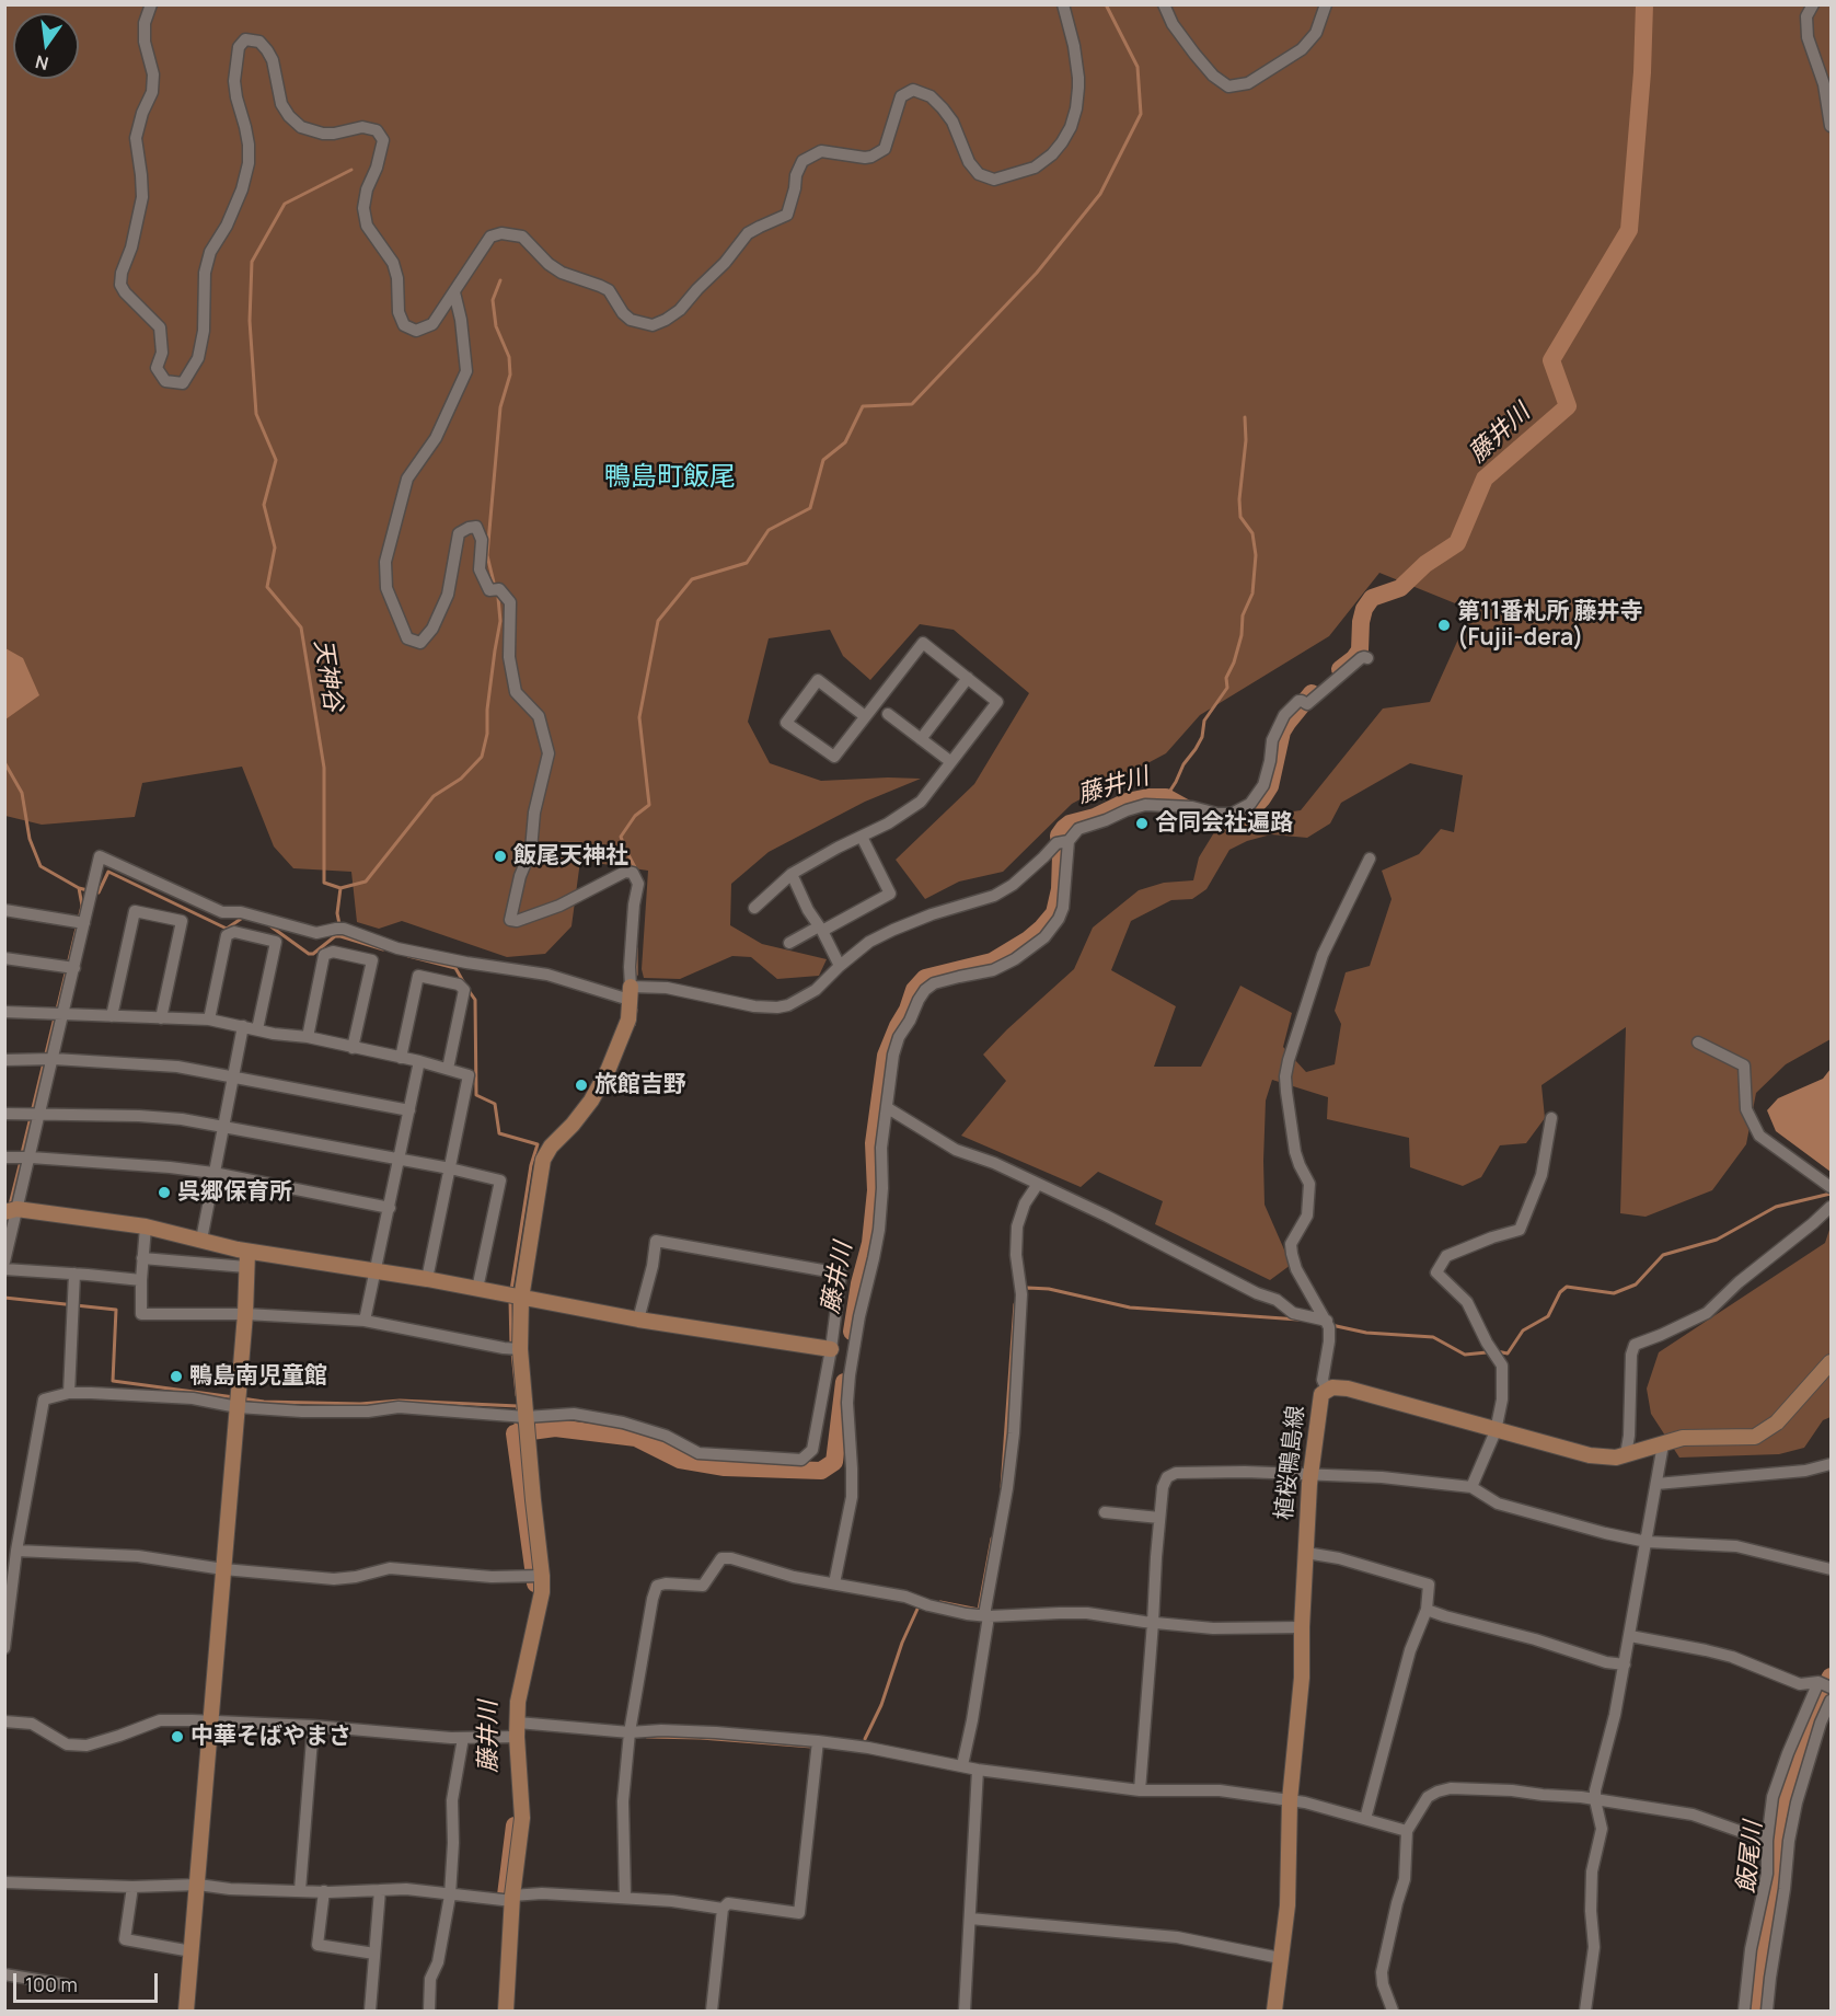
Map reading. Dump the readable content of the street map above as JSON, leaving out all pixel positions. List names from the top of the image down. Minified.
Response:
{"streets":{"street":["植桜鴨島線"]},"districts":["鴨島町飯尾"],"water":["藤井川","天神谷","飯尾川"],"places":["第11番札所 藤井寺 (Fujii-dera)","合同会社遍路","飯尾天神社","旅館吉野","呉郷保育所","鴨島南児童館","中華そばやまさ"],"scale_bar":"100 m","north":"bottom"}
